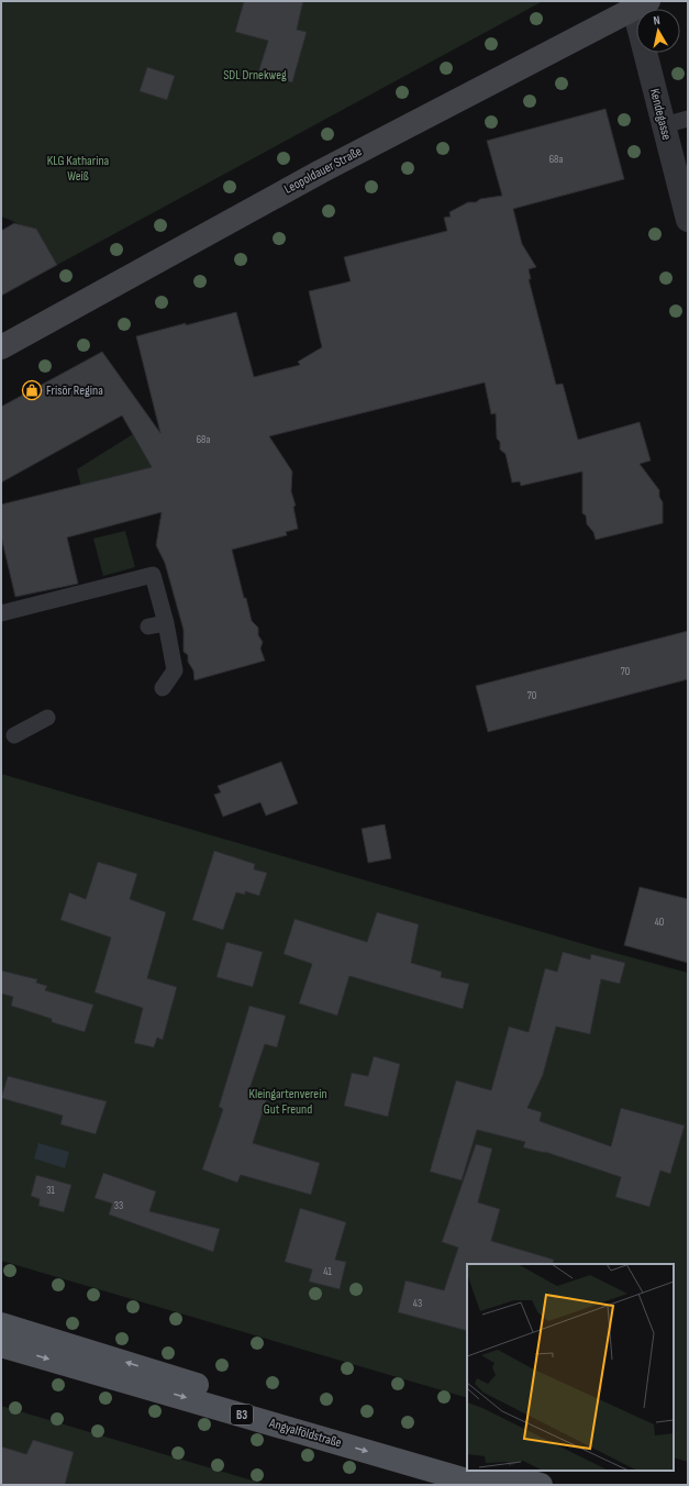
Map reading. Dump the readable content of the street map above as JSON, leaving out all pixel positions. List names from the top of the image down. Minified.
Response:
{"streets":{"main road":["Leopoldauer Straße","B3","Angyalföldstraße"],"street":["Kendegasse"]},"crossings":[["Kendegasse","Leopoldauer Straße"]],"parks":["SDL Drnekweg","KLG Katharina Weiß","Kleingartenverein Gut Freund"],"places":{"shop":["Frisör Regina"]},"house_numbers":["68a","68a","70","70","40","31","33","41","43"],"north":"top"}
